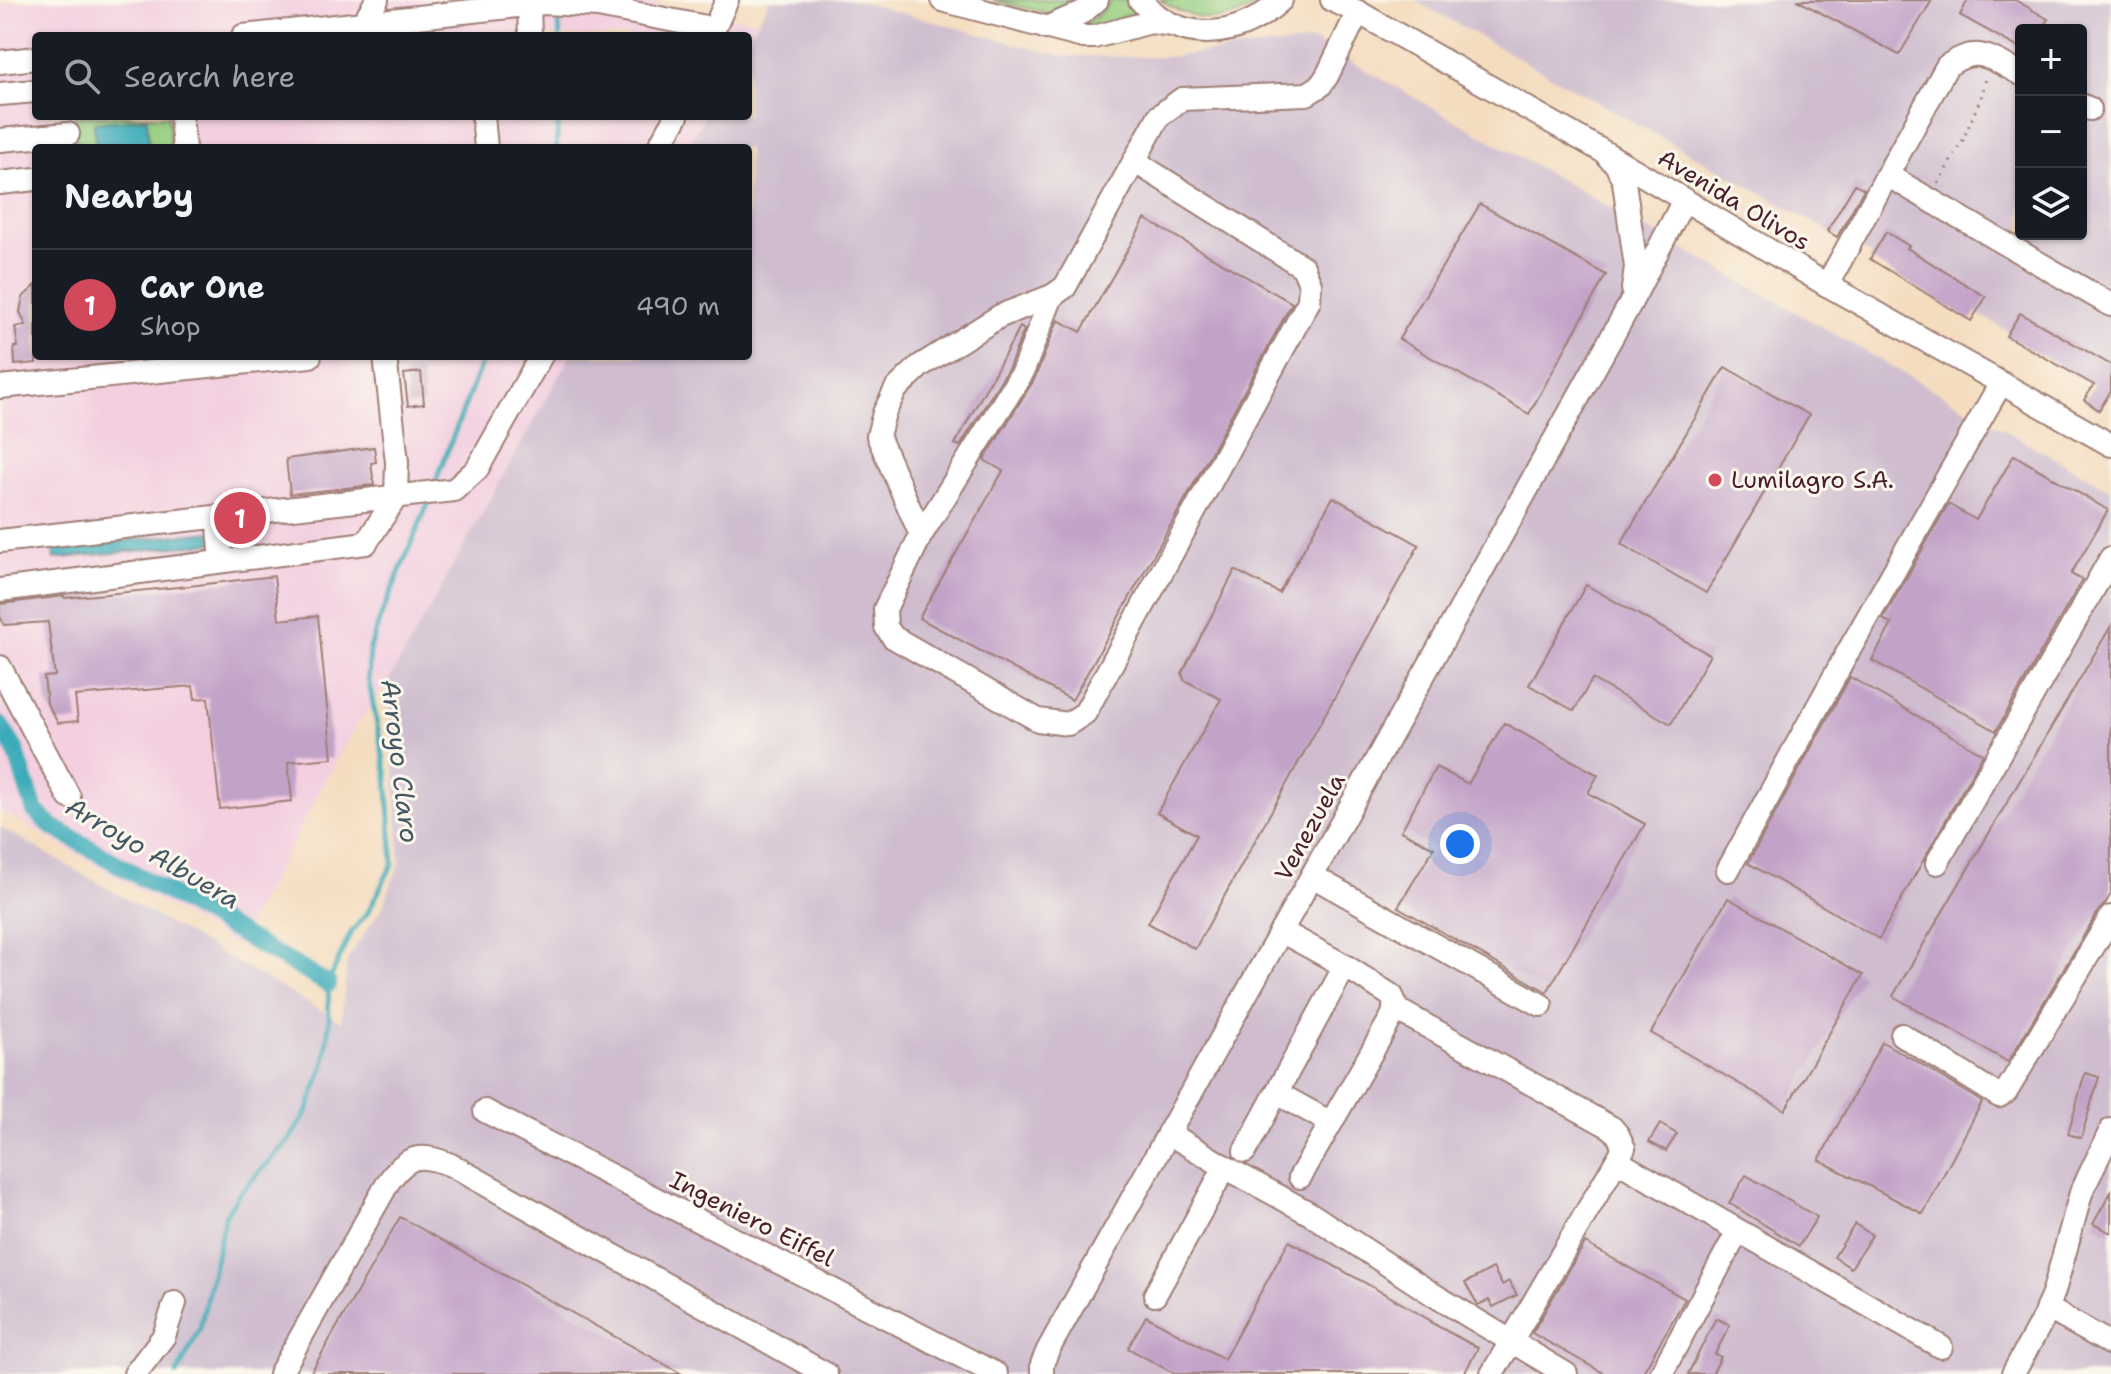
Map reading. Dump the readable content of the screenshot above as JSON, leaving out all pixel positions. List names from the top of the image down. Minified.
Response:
{"streets":{"street":["Avenida Olivos","Venezuela","Ingeniero Eiffel"]},"crossings":[["Avenida Olivos","Venezuela"]],"water":["Arroyo Claro","Arroyo Albuera"],"places":["Lumilagro S.A."],"page":{"map_buttons":["+","−"],"search":"Search here","heading":"Nearby","list":[{"mark":"1","name":"Car One","note":"Shop","value":"490 m"}],"pins":"1"}}
